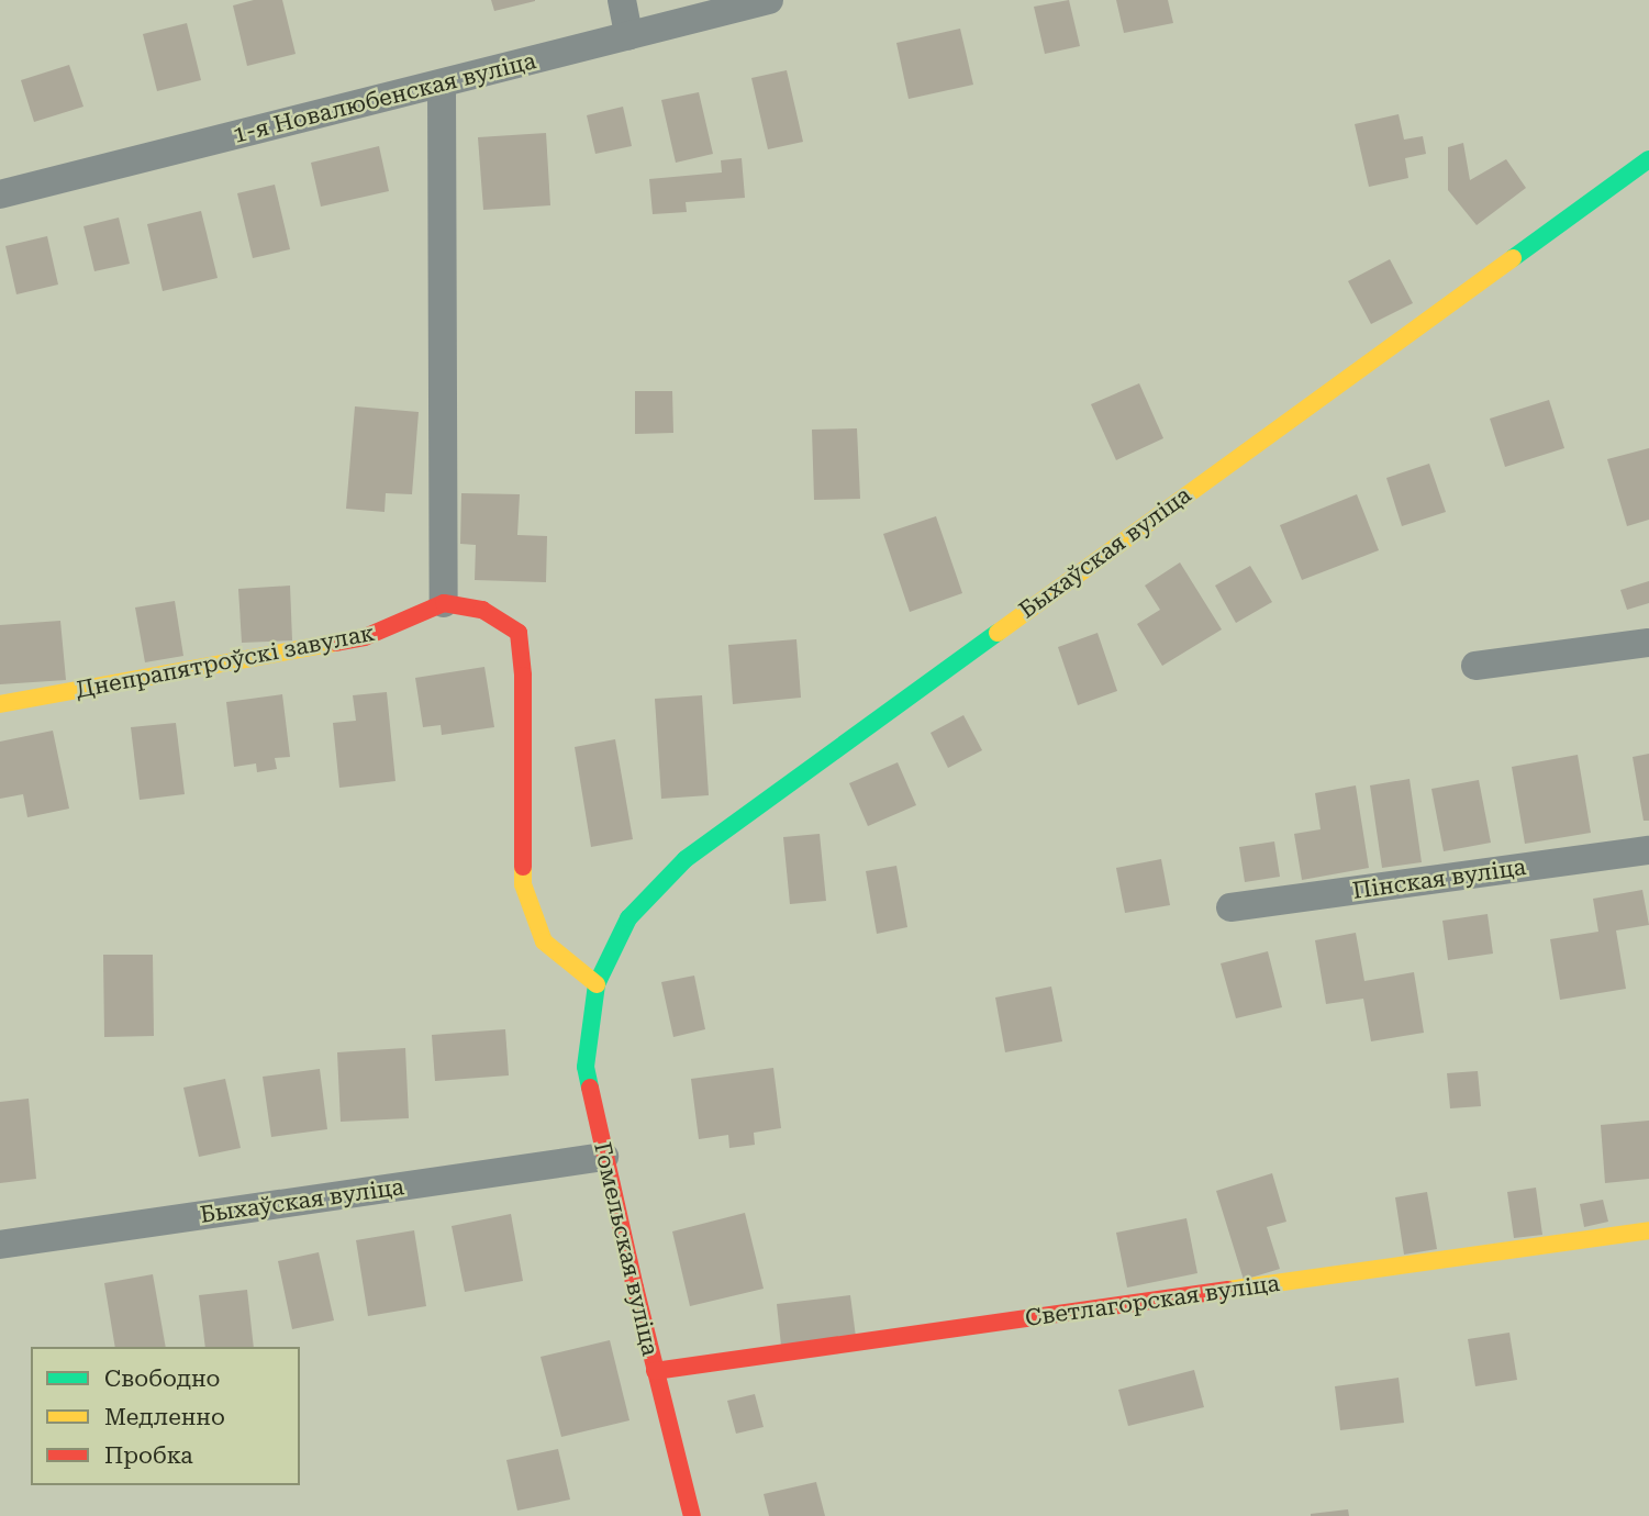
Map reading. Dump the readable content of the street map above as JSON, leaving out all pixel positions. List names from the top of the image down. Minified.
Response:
{"streets":{"street":["1-я Новалюбенская вуліца","Быхаўская вуліца","Днепрапятроўскі завулак","Пінская вуліца","Гомельская вуліца","Светлагорская вуліца"]},"crossings":[["Быхаўская вуліца","Гомельская вуліца"],["Гомельская вуліца","Светлагорская вуліца"]],"legend":["Свободно","Медленно","Пробка"]}
